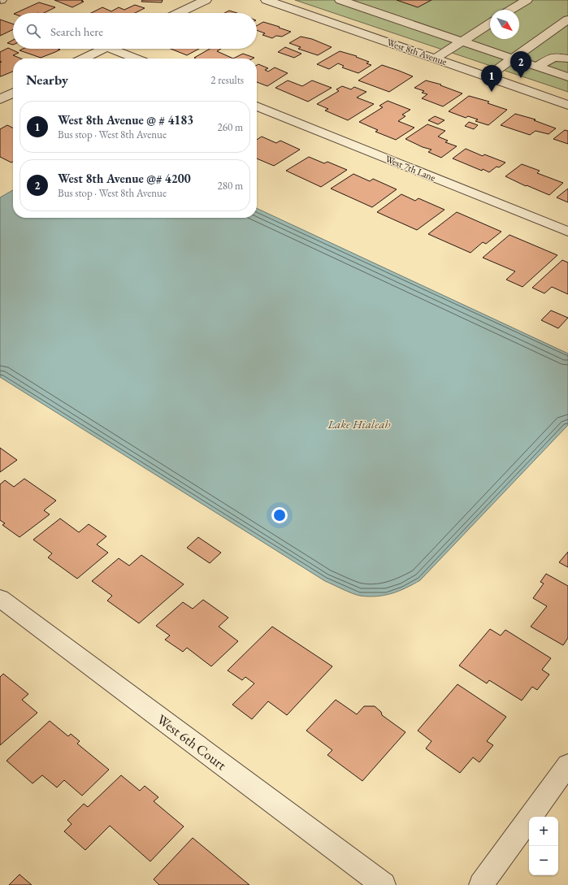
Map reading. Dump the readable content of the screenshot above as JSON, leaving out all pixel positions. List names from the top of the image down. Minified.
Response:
{"streets":{"street":["West 8th Avenue","West 7th Lane","West 6th Court"]},"water":["Lake Hialeah"],"north":"bottom right","page":{"search":"Search here","pins":["2","1"],"heading":["Nearby","2 results"],"list":[{"mark":"1","name":"West 8th Avenue @ # 4183","note":"Bus stop · West 8th Avenue","value":"260 m"},{"mark":"2","name":"West 8th Avenue @# 4200","note":"Bus stop · West 8th Avenue","value":"280 m"}],"map_buttons":["+","−"]}}
